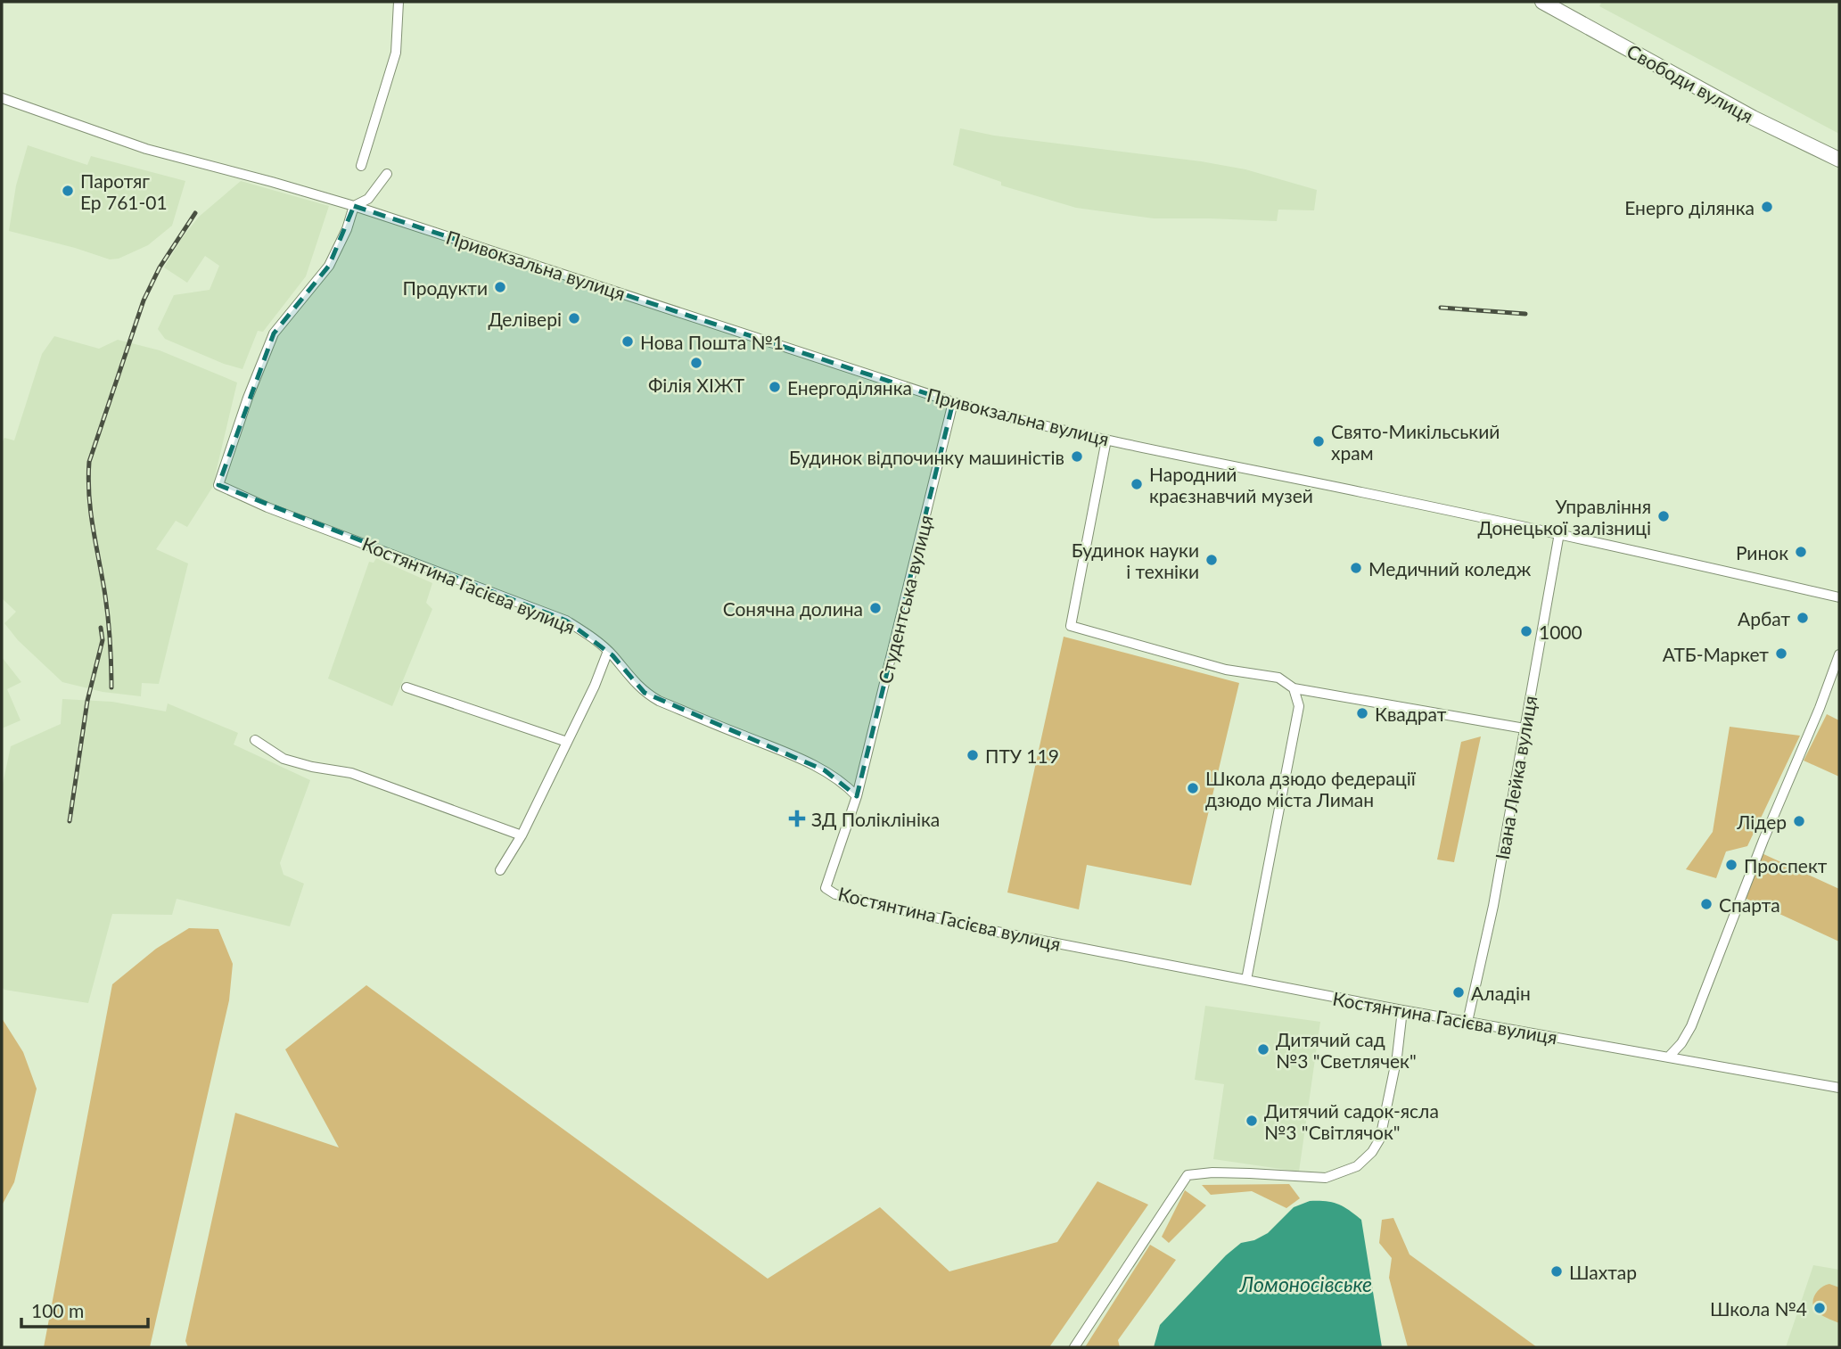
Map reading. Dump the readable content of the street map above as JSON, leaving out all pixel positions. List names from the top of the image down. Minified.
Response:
{"streets":{"main road":["Свободи вулиця"],"street":["Привокзальна вулиця","Костянтина Гасієва вулиця","Студентська вулиця","Івана Лейка вулиця"]},"crossings":[["Привокзальна вулиця","Костянтина Гасієва вулиця"],["Привокзальна вулиця","Студентська вулиця"],["Привокзальна вулиця","Івана Лейка вулиця"],["Костянтина Гасієва вулиця","Студентська вулиця"],["Костянтина Гасієва вулиця","Івана Лейка вулиця"]],"water":["Ломоносівське"],"places":{"other":["Паротяг Ер 761-01","Енерго ділянка","Продукти","Делівері","Нова Пошта №1","Філія ХІЖТ","Енергоділянка","Свято-Микільський храм","Будинок відпочинку машиністів","Народний краєзнавчий музей","Управління Донецької залізниці","Ринок","Будинок науки і техніки","Медичний коледж","Сонячна долина","Арбат","1000","АТБ-Маркет","Квадрат","ПТУ 119","Школа дзюдо федерації дзюдо міста Лиман","Лідер","Проспект","Спарта","Аладін","Дитячий сад №3 \"Светлячек\"","Дитячий садок-ясла №3 \"Світлячок\"","Шахтар","Школа №4"],"health":["ЗД Поліклініка"]},"scale_bar":"100 m"}
